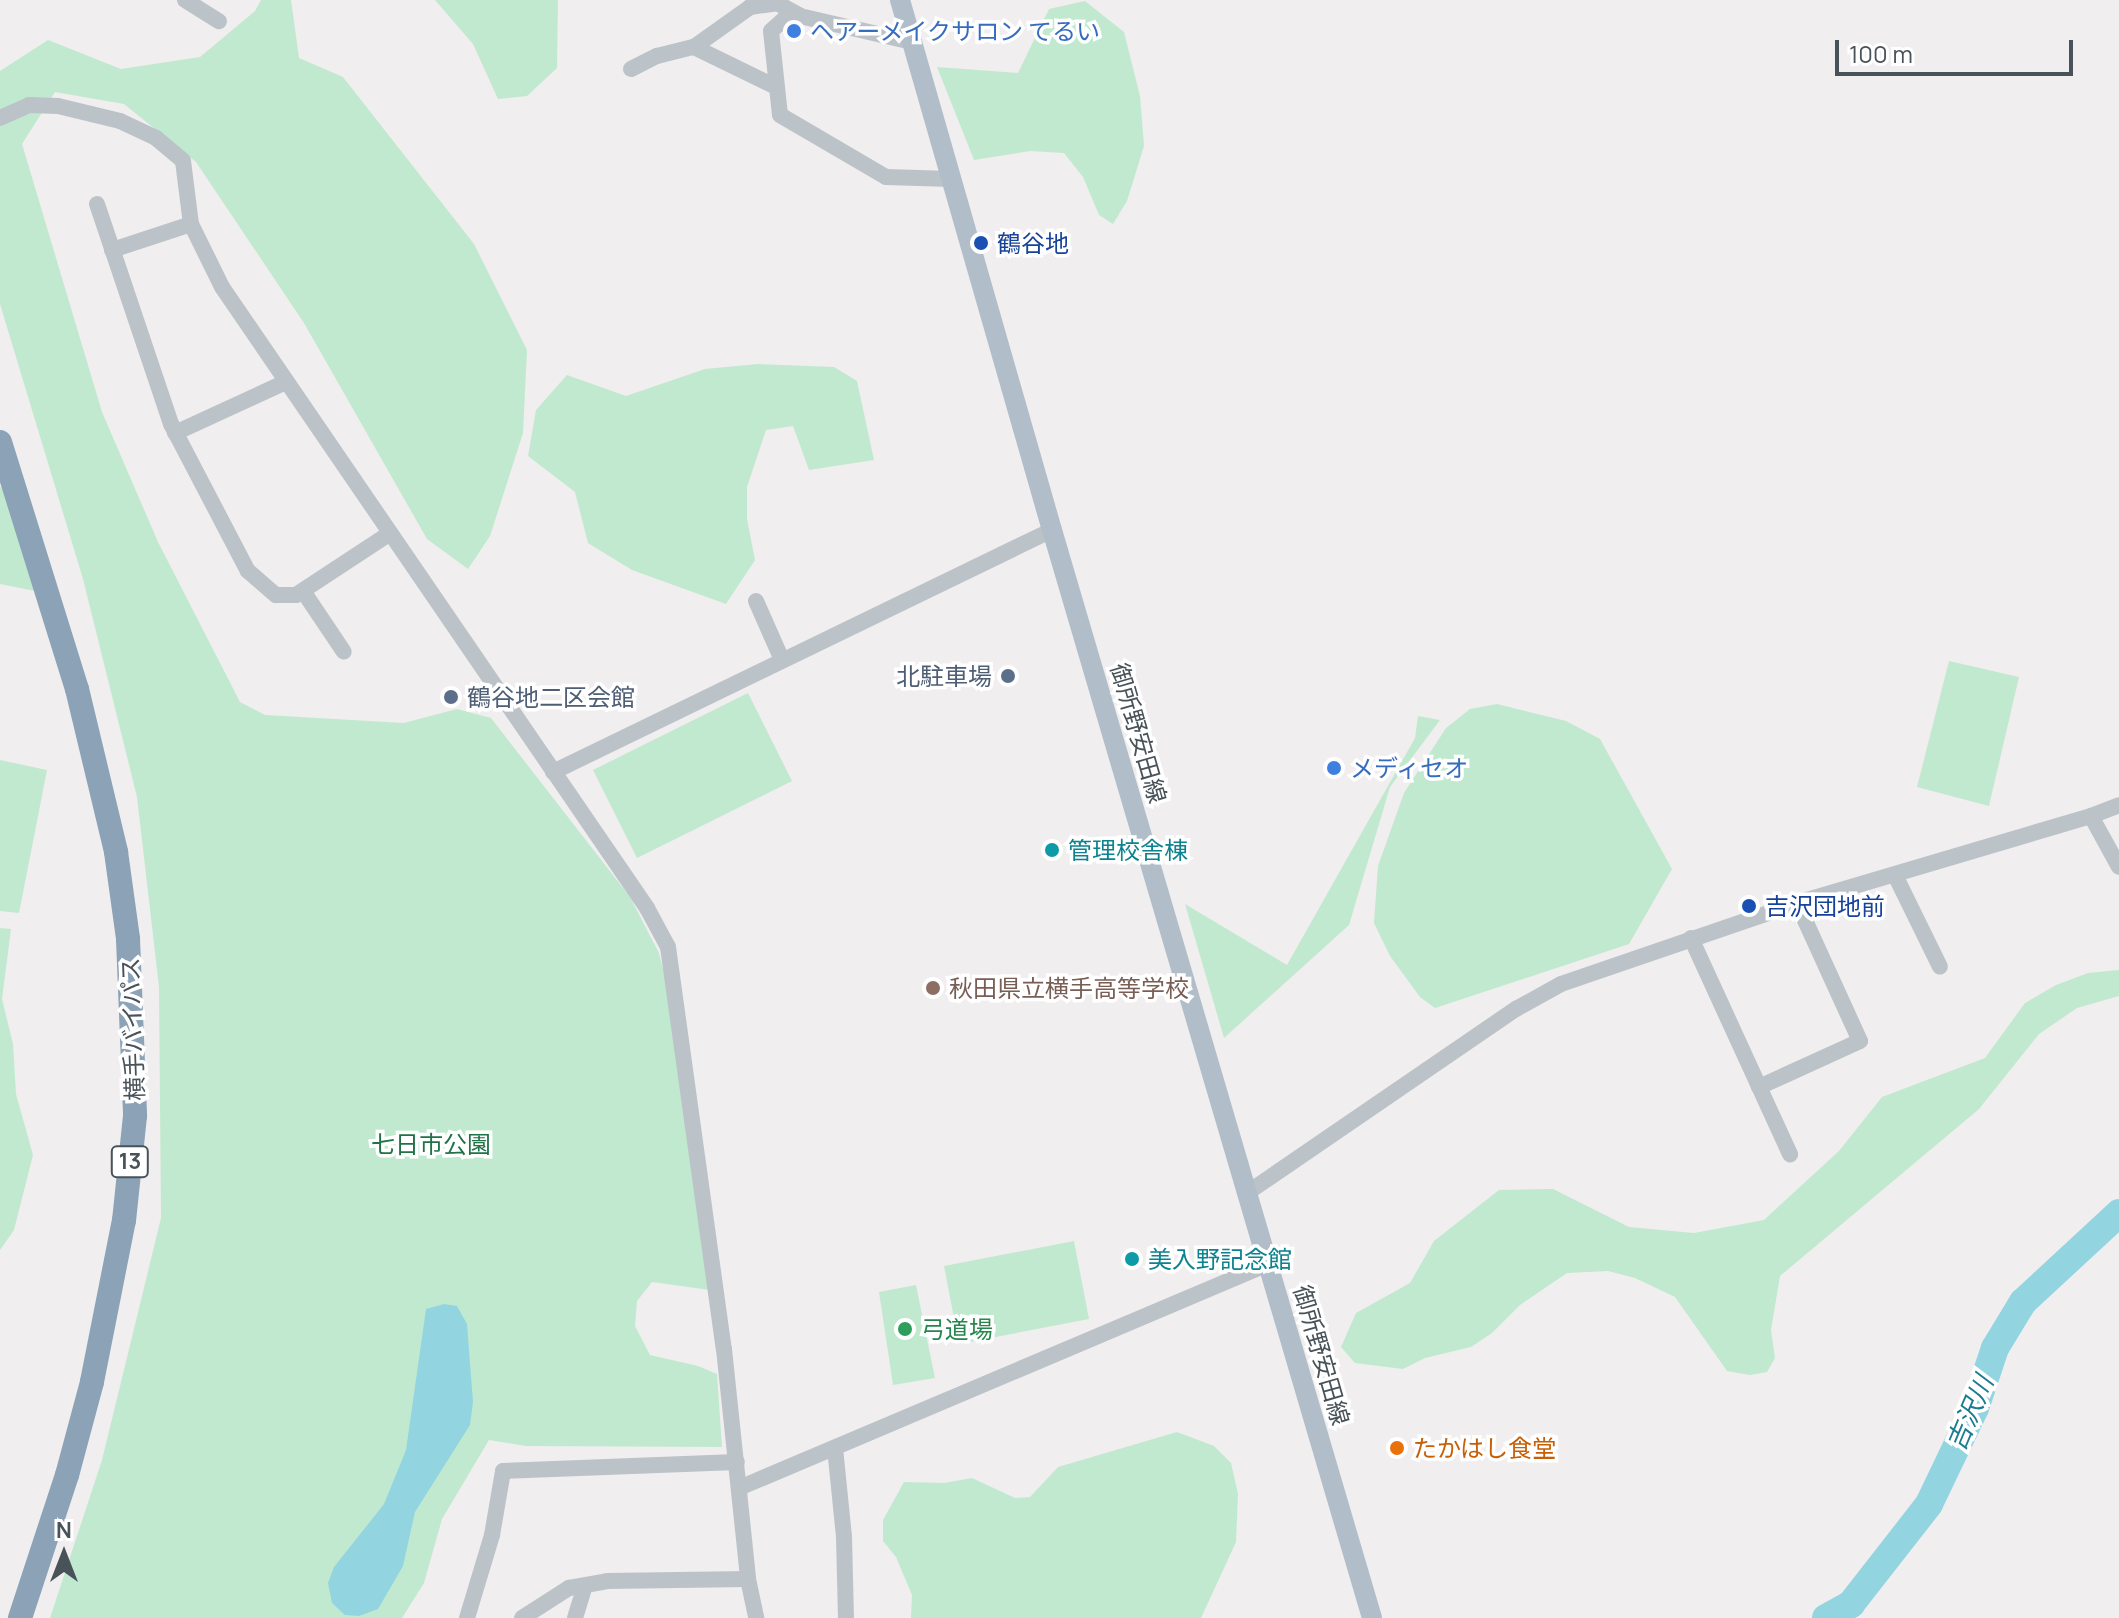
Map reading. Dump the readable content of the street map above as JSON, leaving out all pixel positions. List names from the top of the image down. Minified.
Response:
{"streets":{"highway":["横手バイパス","13"],"main road":["御所野安田線"]},"water":["吉沢川"],"parks":["七日市公園"],"places":["ヘアーメイクサロン てるい","鶴谷地","北駐車場","鶴谷地二区会館","メディセオ","管理校舎棟","吉沢団地前","秋田県立横手高等学校","美入野記念館","弓道場","たかはし食堂"],"scale_bar":"100 m","north":"top"}
